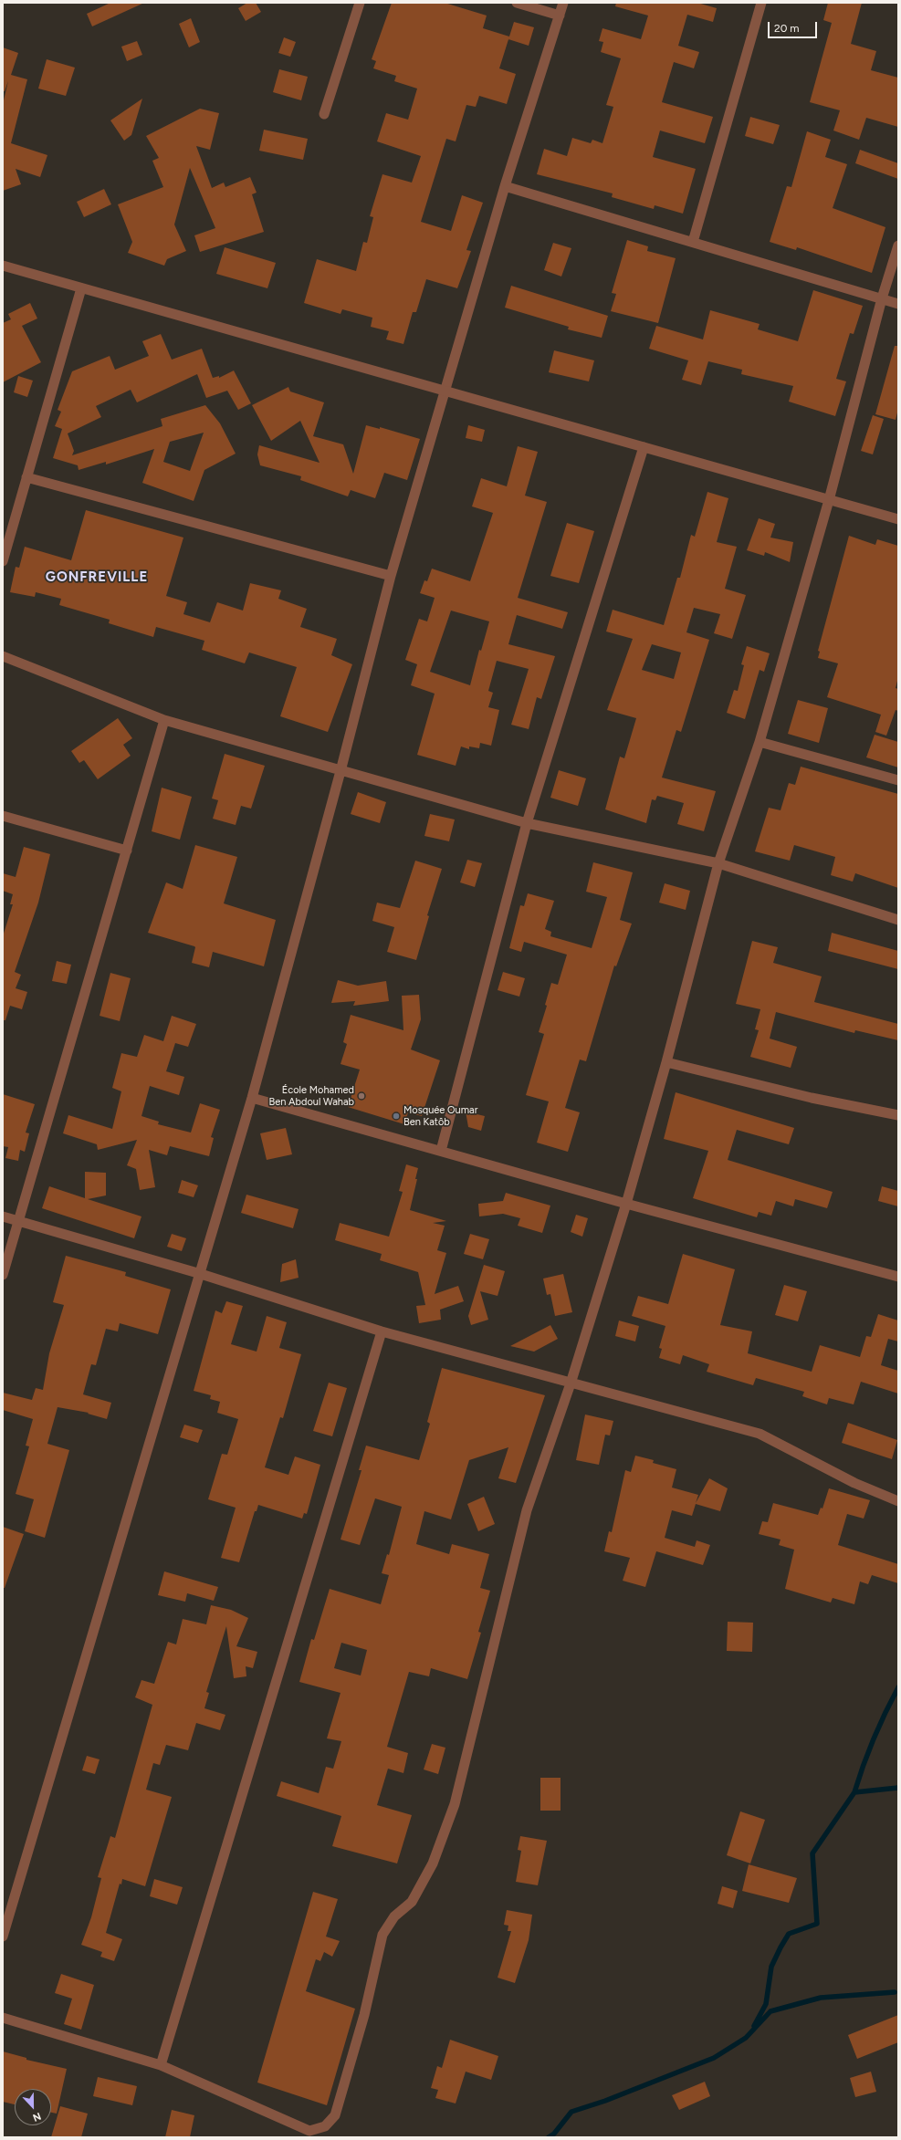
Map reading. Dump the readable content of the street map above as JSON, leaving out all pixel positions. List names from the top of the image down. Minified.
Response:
{"districts":["GONFREVILLE"],"places":["École Mohamed Ben Abdoul Wahab","Mosquée Oumar Ben Katôb"],"scale_bar":"20 m","north":"bottom"}
